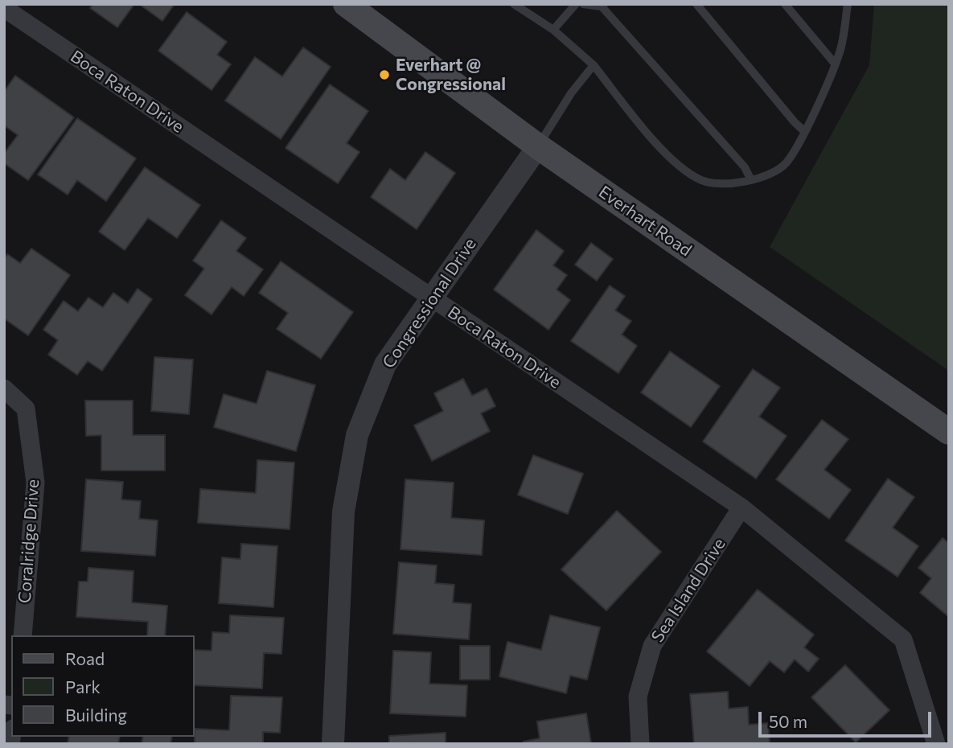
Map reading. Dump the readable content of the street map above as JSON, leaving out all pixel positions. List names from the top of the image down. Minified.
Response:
{"streets":{"main road":["Everhart Road"],"street":["Boca Raton Drive","Congressional Drive","Coralridge Drive","Sea Island Drive"]},"crossings":[["Boca Raton Drive","Congressional Drive"],["Boca Raton Drive","Sea Island Drive"],["Everhart Road","Congressional Drive"]],"places":["Everhart @ Congressional"],"legend":["Road","Park","Building"],"scale_bar":"50 m"}
